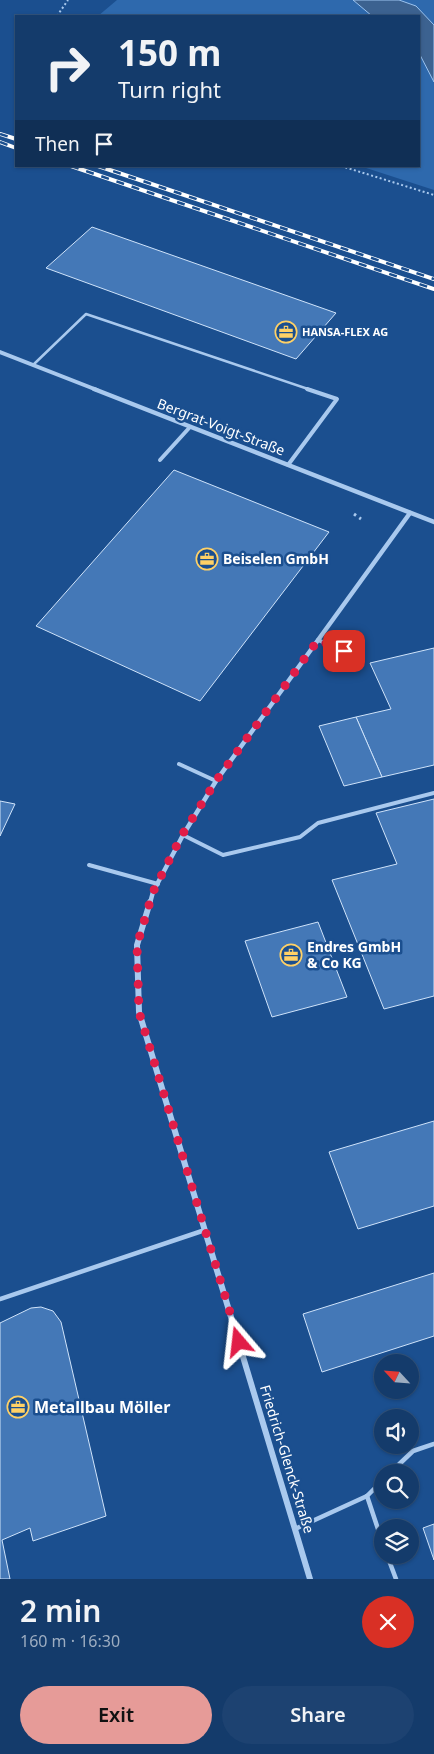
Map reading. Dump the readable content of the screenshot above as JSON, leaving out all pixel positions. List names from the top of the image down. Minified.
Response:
{"streets":{"street":["Bergrat-Voigt-Straße","Friedrich-Glenck-Straße"]},"crossings":[["Bergrat-Voigt-Straße","Friedrich-Glenck-Straße"]],"places":{"office":["HANSA-FLEX AG","Beiselen GmbH","Endres GmbH & Co KG","Metallbau Möller"]},"north":"top left","page":{"turn":["150 m","Turn right"],"then":"Then","heading":["2 min","160 m · 16:30"],"buttons":["Exit","Share"]}}
